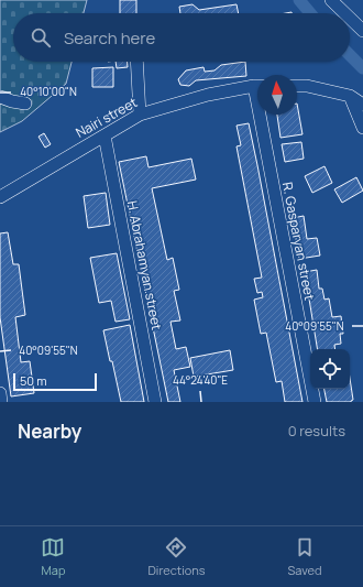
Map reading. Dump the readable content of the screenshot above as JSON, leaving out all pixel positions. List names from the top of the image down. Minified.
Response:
{"streets":{"street":["Nairi street","R. Gasparyan street","H. Abrahamyan street"]},"crossings":[["Nairi street","H. Abrahamyan street"]],"scale_bar":"50 m","north":"top","page":{"search":"Search here","scale":"50 m","heading":["Nearby","0 results"],"nav":["Map","Directions","Saved"]},"coordinates":["40°10'00\"N","40°09'55\"N","44°24'40\"E"]}
